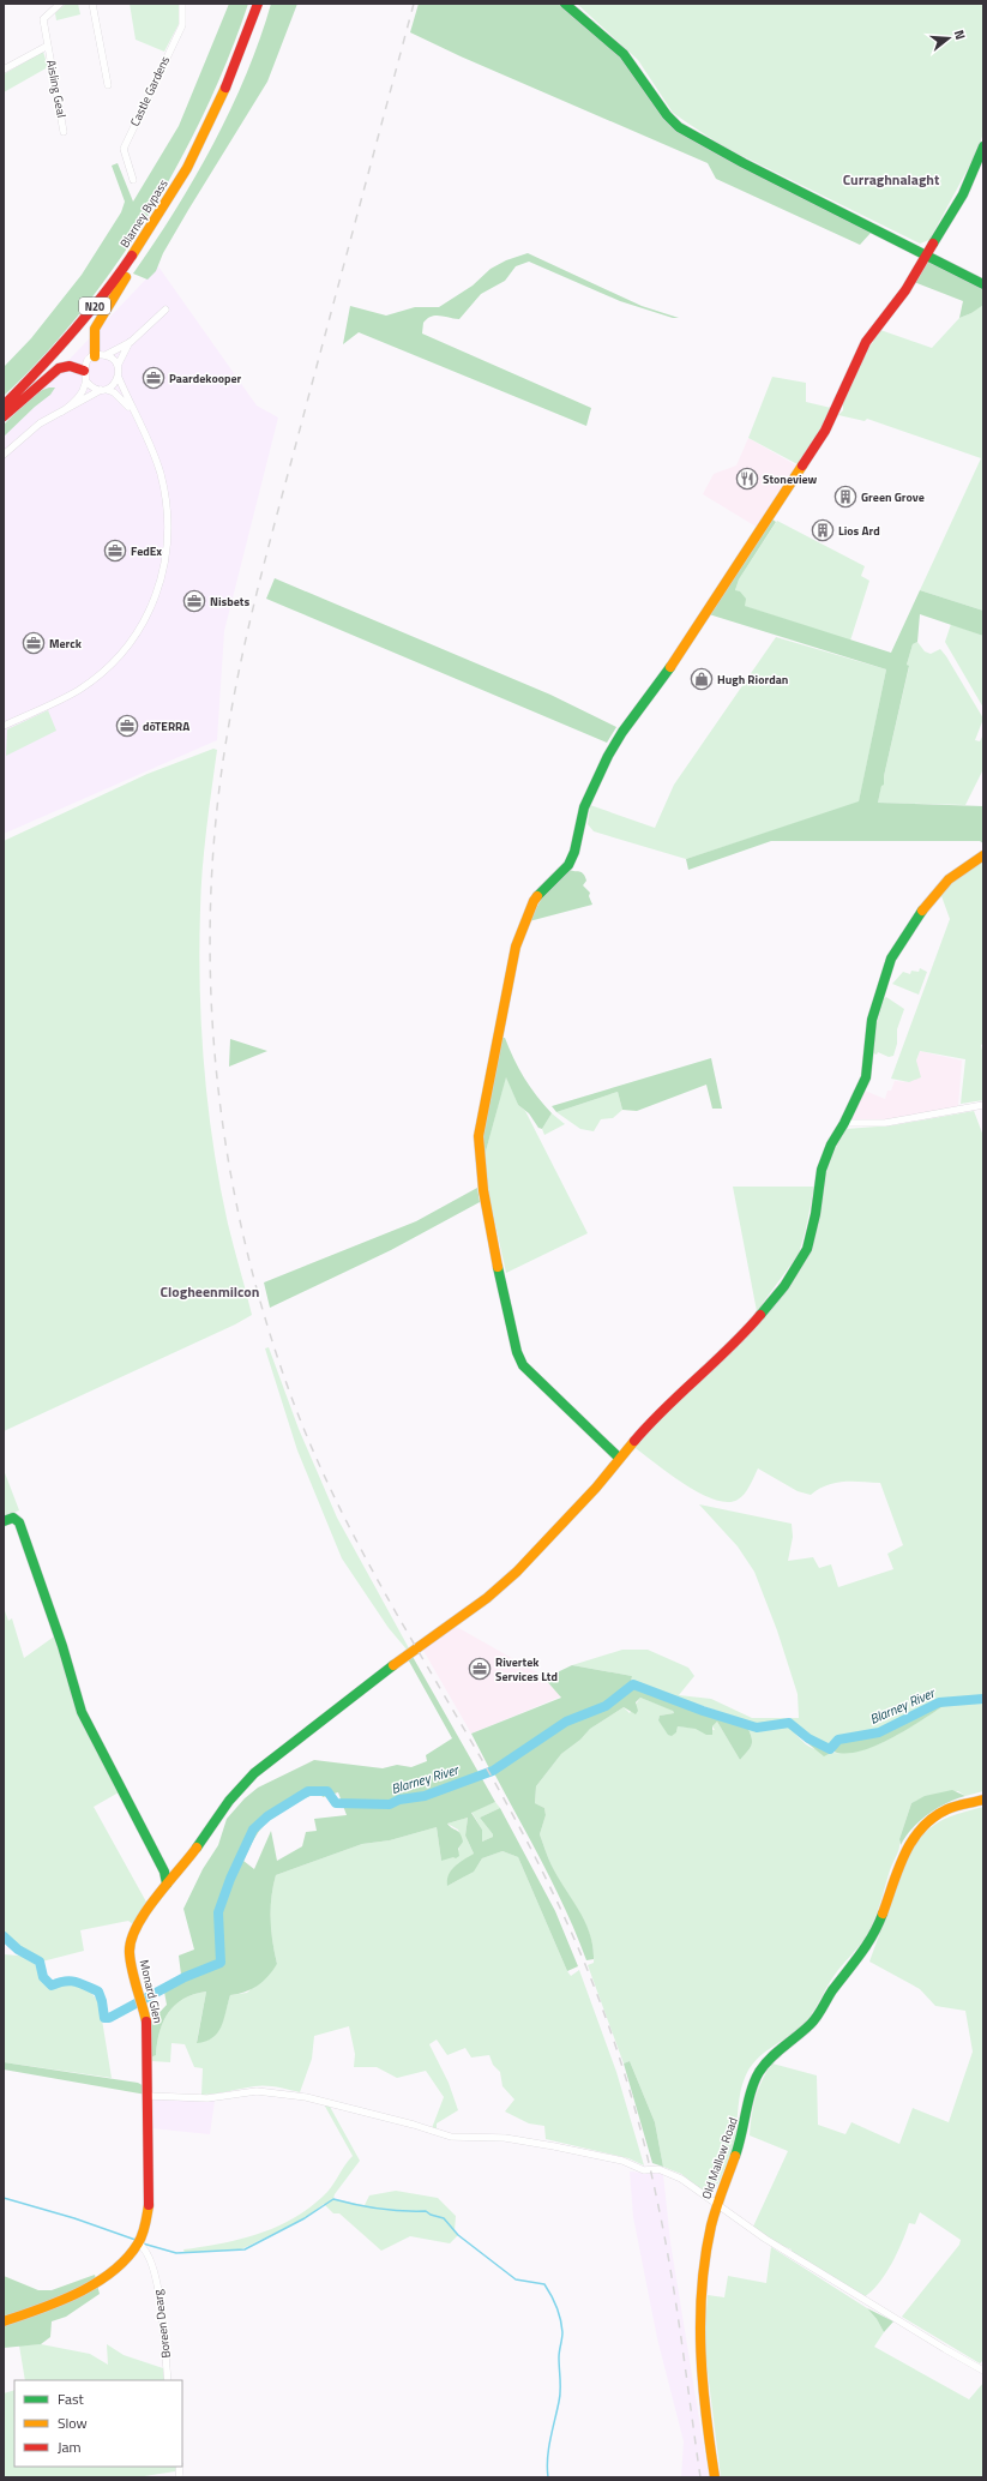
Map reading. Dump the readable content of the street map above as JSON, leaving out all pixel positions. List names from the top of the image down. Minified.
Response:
{"streets":{"main road":["Blarney Bypass","N20","Monard Glen","Old Mallow Road"],"street":["Aisling Geal","Castle Gardens","Boreen Dearg"]},"crossings":[["Monard Glen","Boreen Dearg"]],"districts":["Curraghnalaght","Clogheenmilcon"],"water":["Blarney River"],"places":{"office":["Paardekooper","FedEx","Nisbets","Merck","dōTERRA","Rivertek Services Ltd"],"restaurant":["Stoneview"],"building":["Green Grove","Lios Ard"],"shop":["Hugh Riordan"]},"legend":["Fast","Slow","Jam"],"north":"right"}
